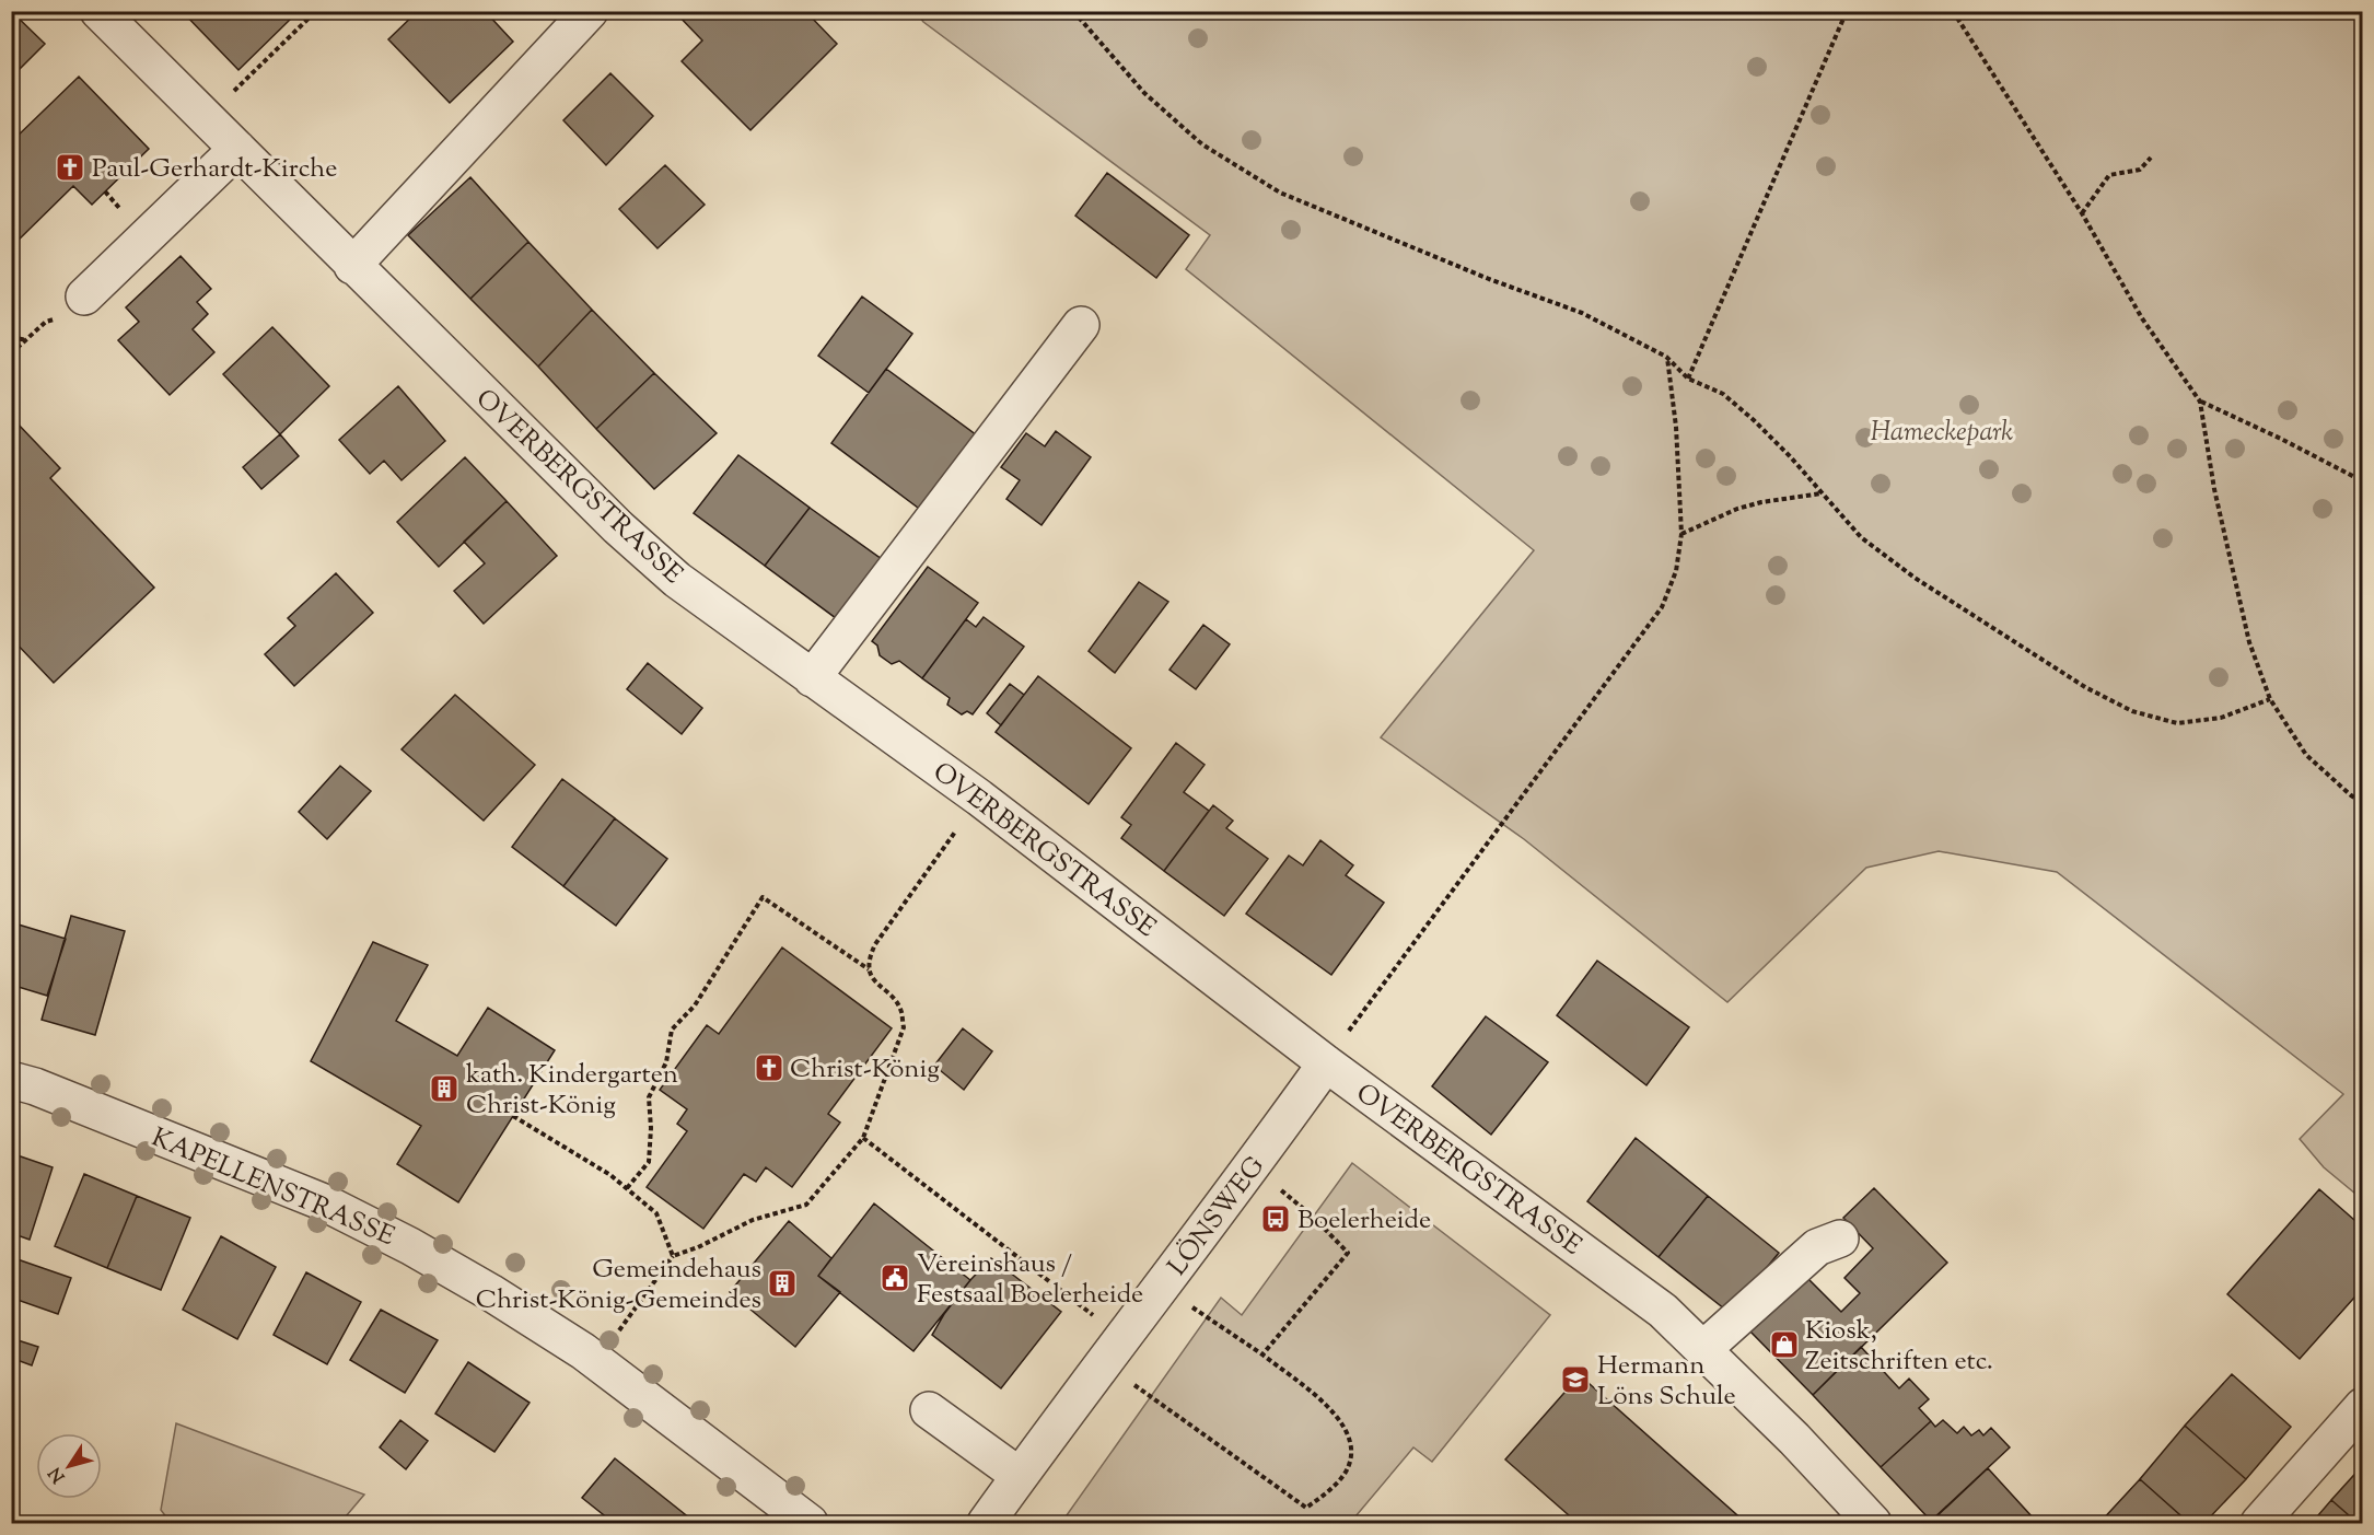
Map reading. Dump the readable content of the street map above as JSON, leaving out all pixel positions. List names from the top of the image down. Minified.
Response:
{"streets":{"street":["OVERBERGSTRASSE","KAPELLENSTRASSE","LÖNSWEG"]},"crossings":[["OVERBERGSTRASSE","LÖNSWEG"]],"parks":["Hameckepark"],"places":{"church":["Paul-Gerhardt-Kirche","Christ-König"],"building":["kath. Kindergarten Christ-König","Gemeindehaus Christ-König-Gemeindes"],"bus stop":["Boelerheide"],"public building":["Vereinshaus / Festsaal Boelerheide"],"shop":["Kiosk, Zeitschriften etc."],"school or university":["Hermann Löns Schule"]},"north":"bottom left"}
